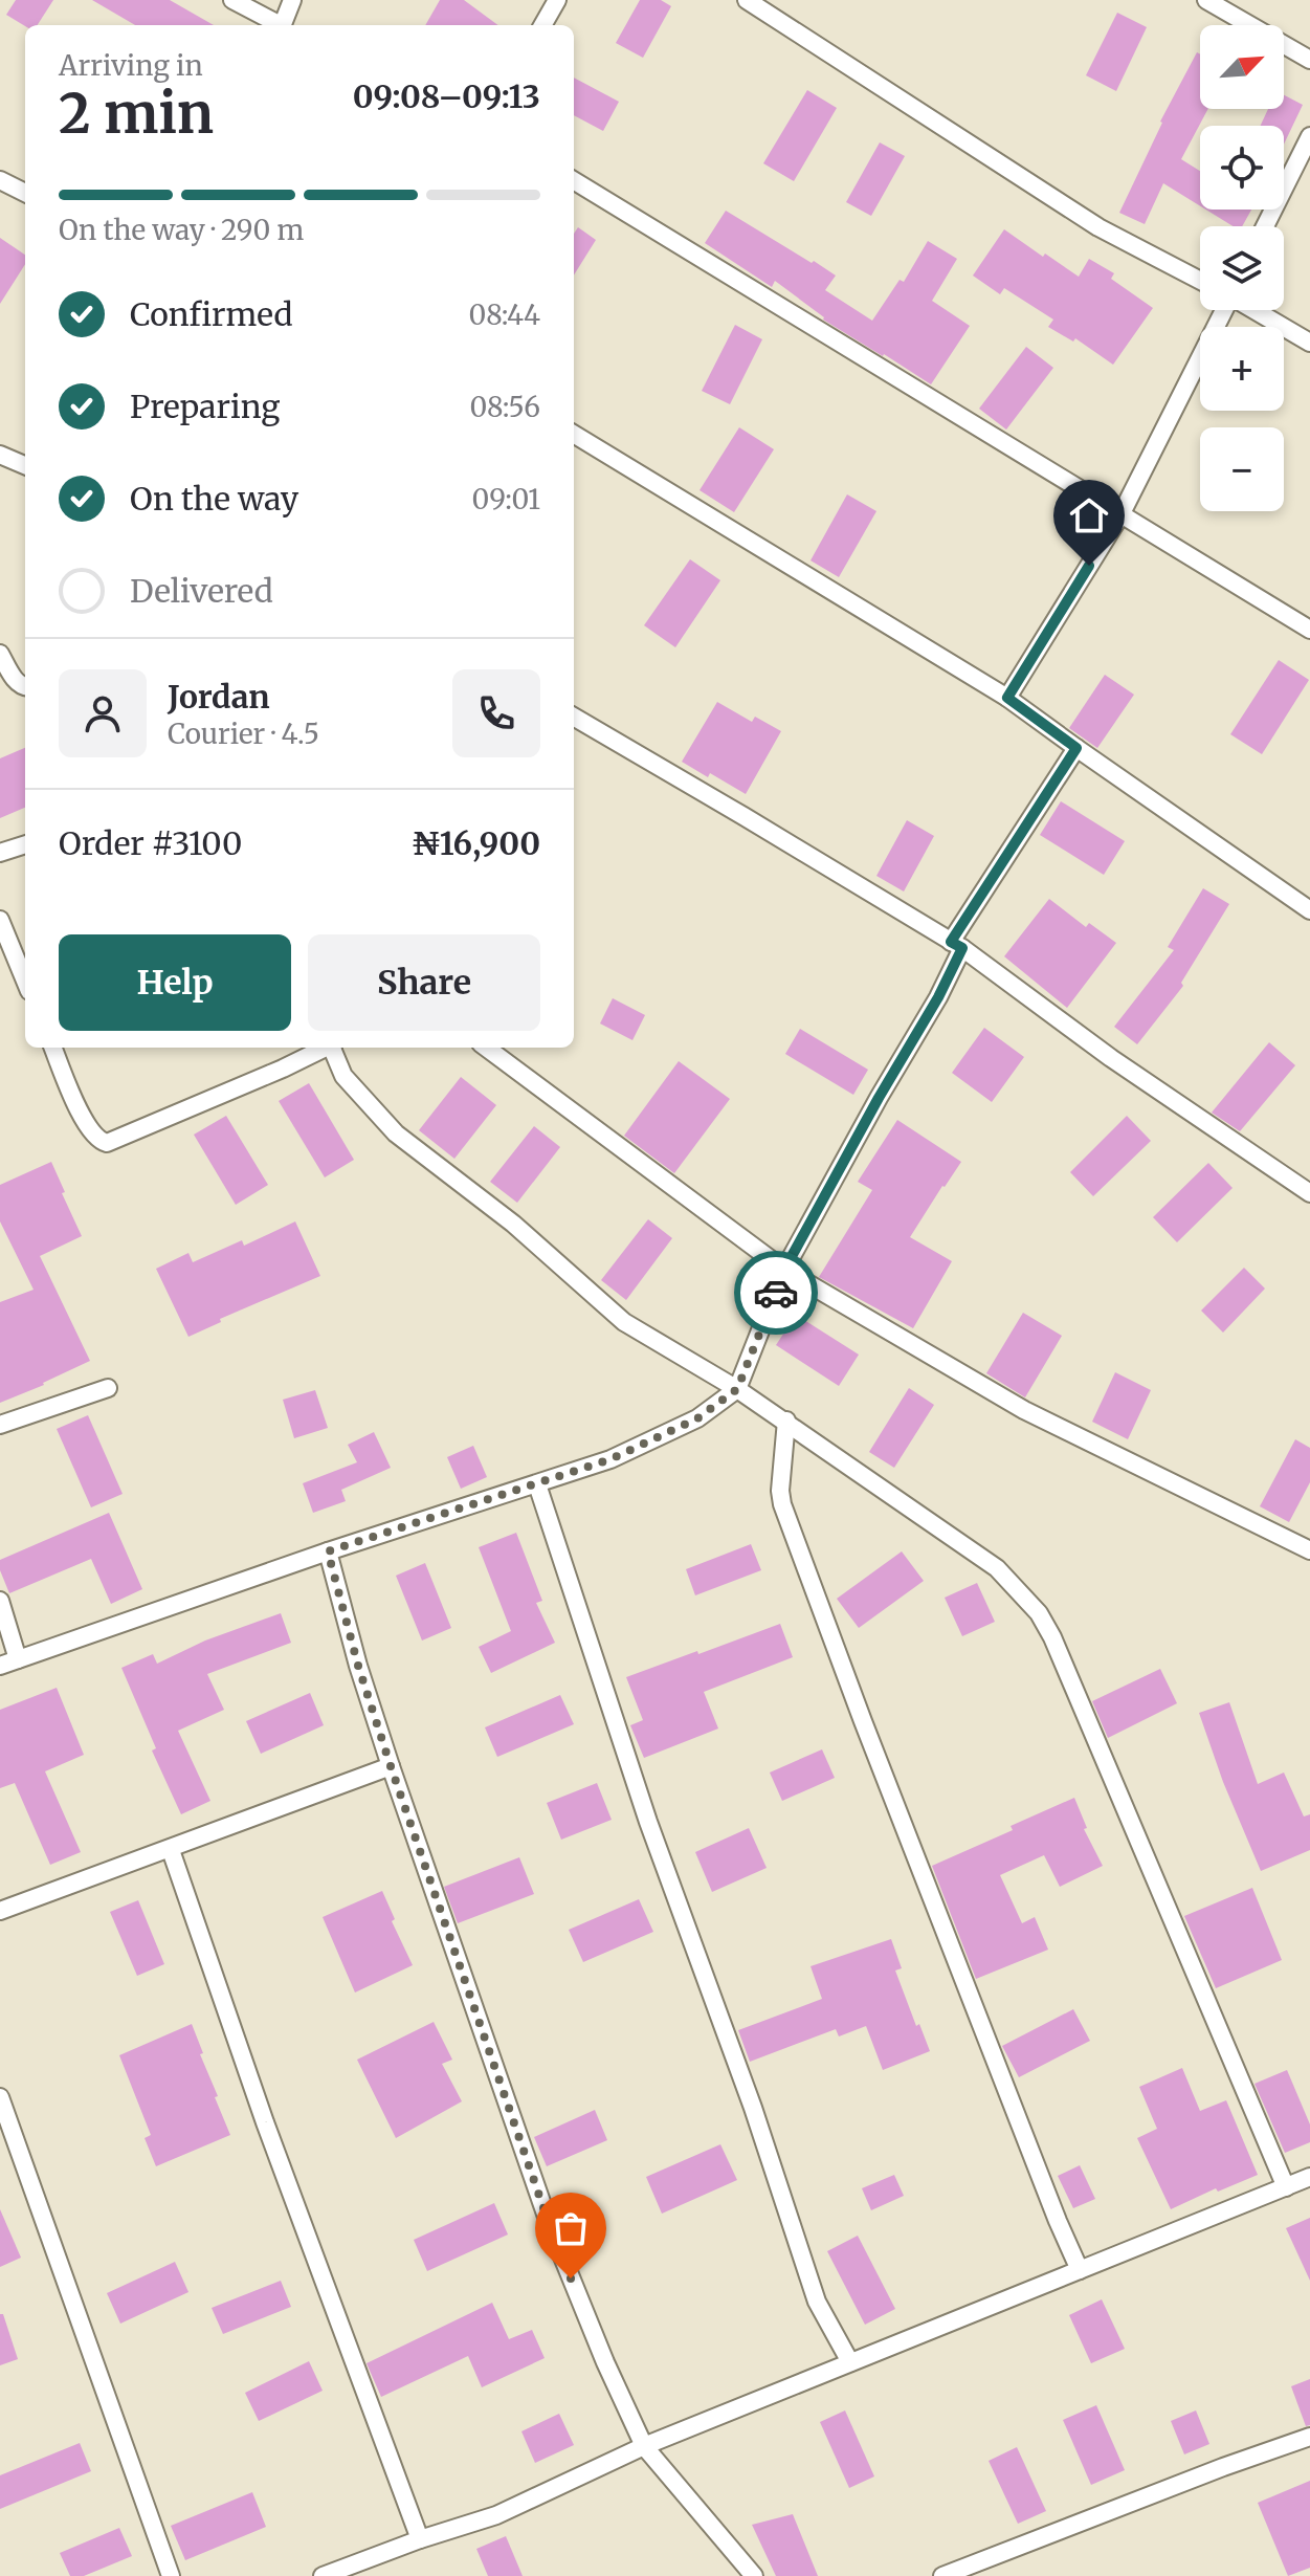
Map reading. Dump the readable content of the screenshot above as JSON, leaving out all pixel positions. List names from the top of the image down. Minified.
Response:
{"north":"top right","page":{"map_buttons":["+","−"],"heading":["2 min","Arriving in","09:08–09:13"],"panel":["Jordan","Courier · 4.5","Order #3100","₦16,900"],"bar":"On the way · 290 m","list":[["Confirmed","08:44"],["Preparing","08:56"],["On the way","09:01"],"Delivered"],"buttons":["Help","Share"]}}
